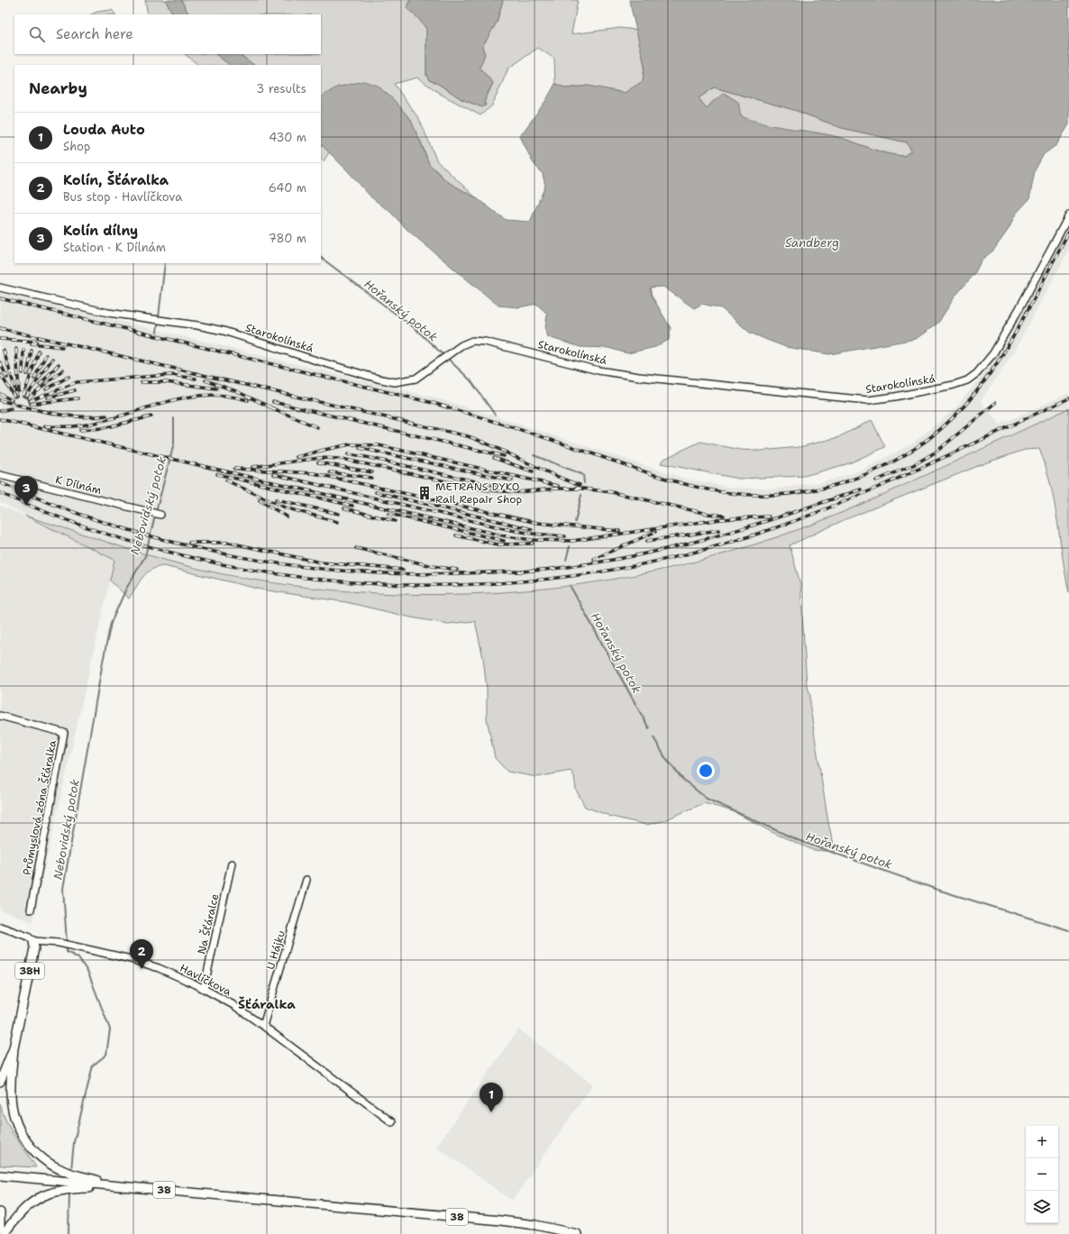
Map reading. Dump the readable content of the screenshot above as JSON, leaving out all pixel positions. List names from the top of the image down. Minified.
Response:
{"streets":{"main road":["38H","38"],"street":["Starokolínská","K Dílnám","Průmyslová zóna Šťáralka","Na Šťáralce","U Hájku","Havlíčkova"]},"crossings":[["Na Šťáralce","Havlíčkova"],["U Hájku","Havlíčkova"],["38H","Havlíčkova"]],"districts":["Šťáralka"],"water":["Sandberg","Hořanský potok","Nebovidský potok"],"places":{"building":["METRANS DYKO Rail Repair Shop"]},"page":{"search":"Search here","heading":["Nearby","3 results"],"list":[{"mark":"1","name":"Louda Auto","note":"Shop","value":"430 m"},{"mark":"2","name":"Kolín, Šťáralka","note":"Bus stop · Havlíčkova","value":"640 m"},{"mark":"3","name":"Kolín dílny","note":"Station · K Dílnám","value":"780 m"}],"pins":["3","2","1"],"map_buttons":["+","−"]}}
